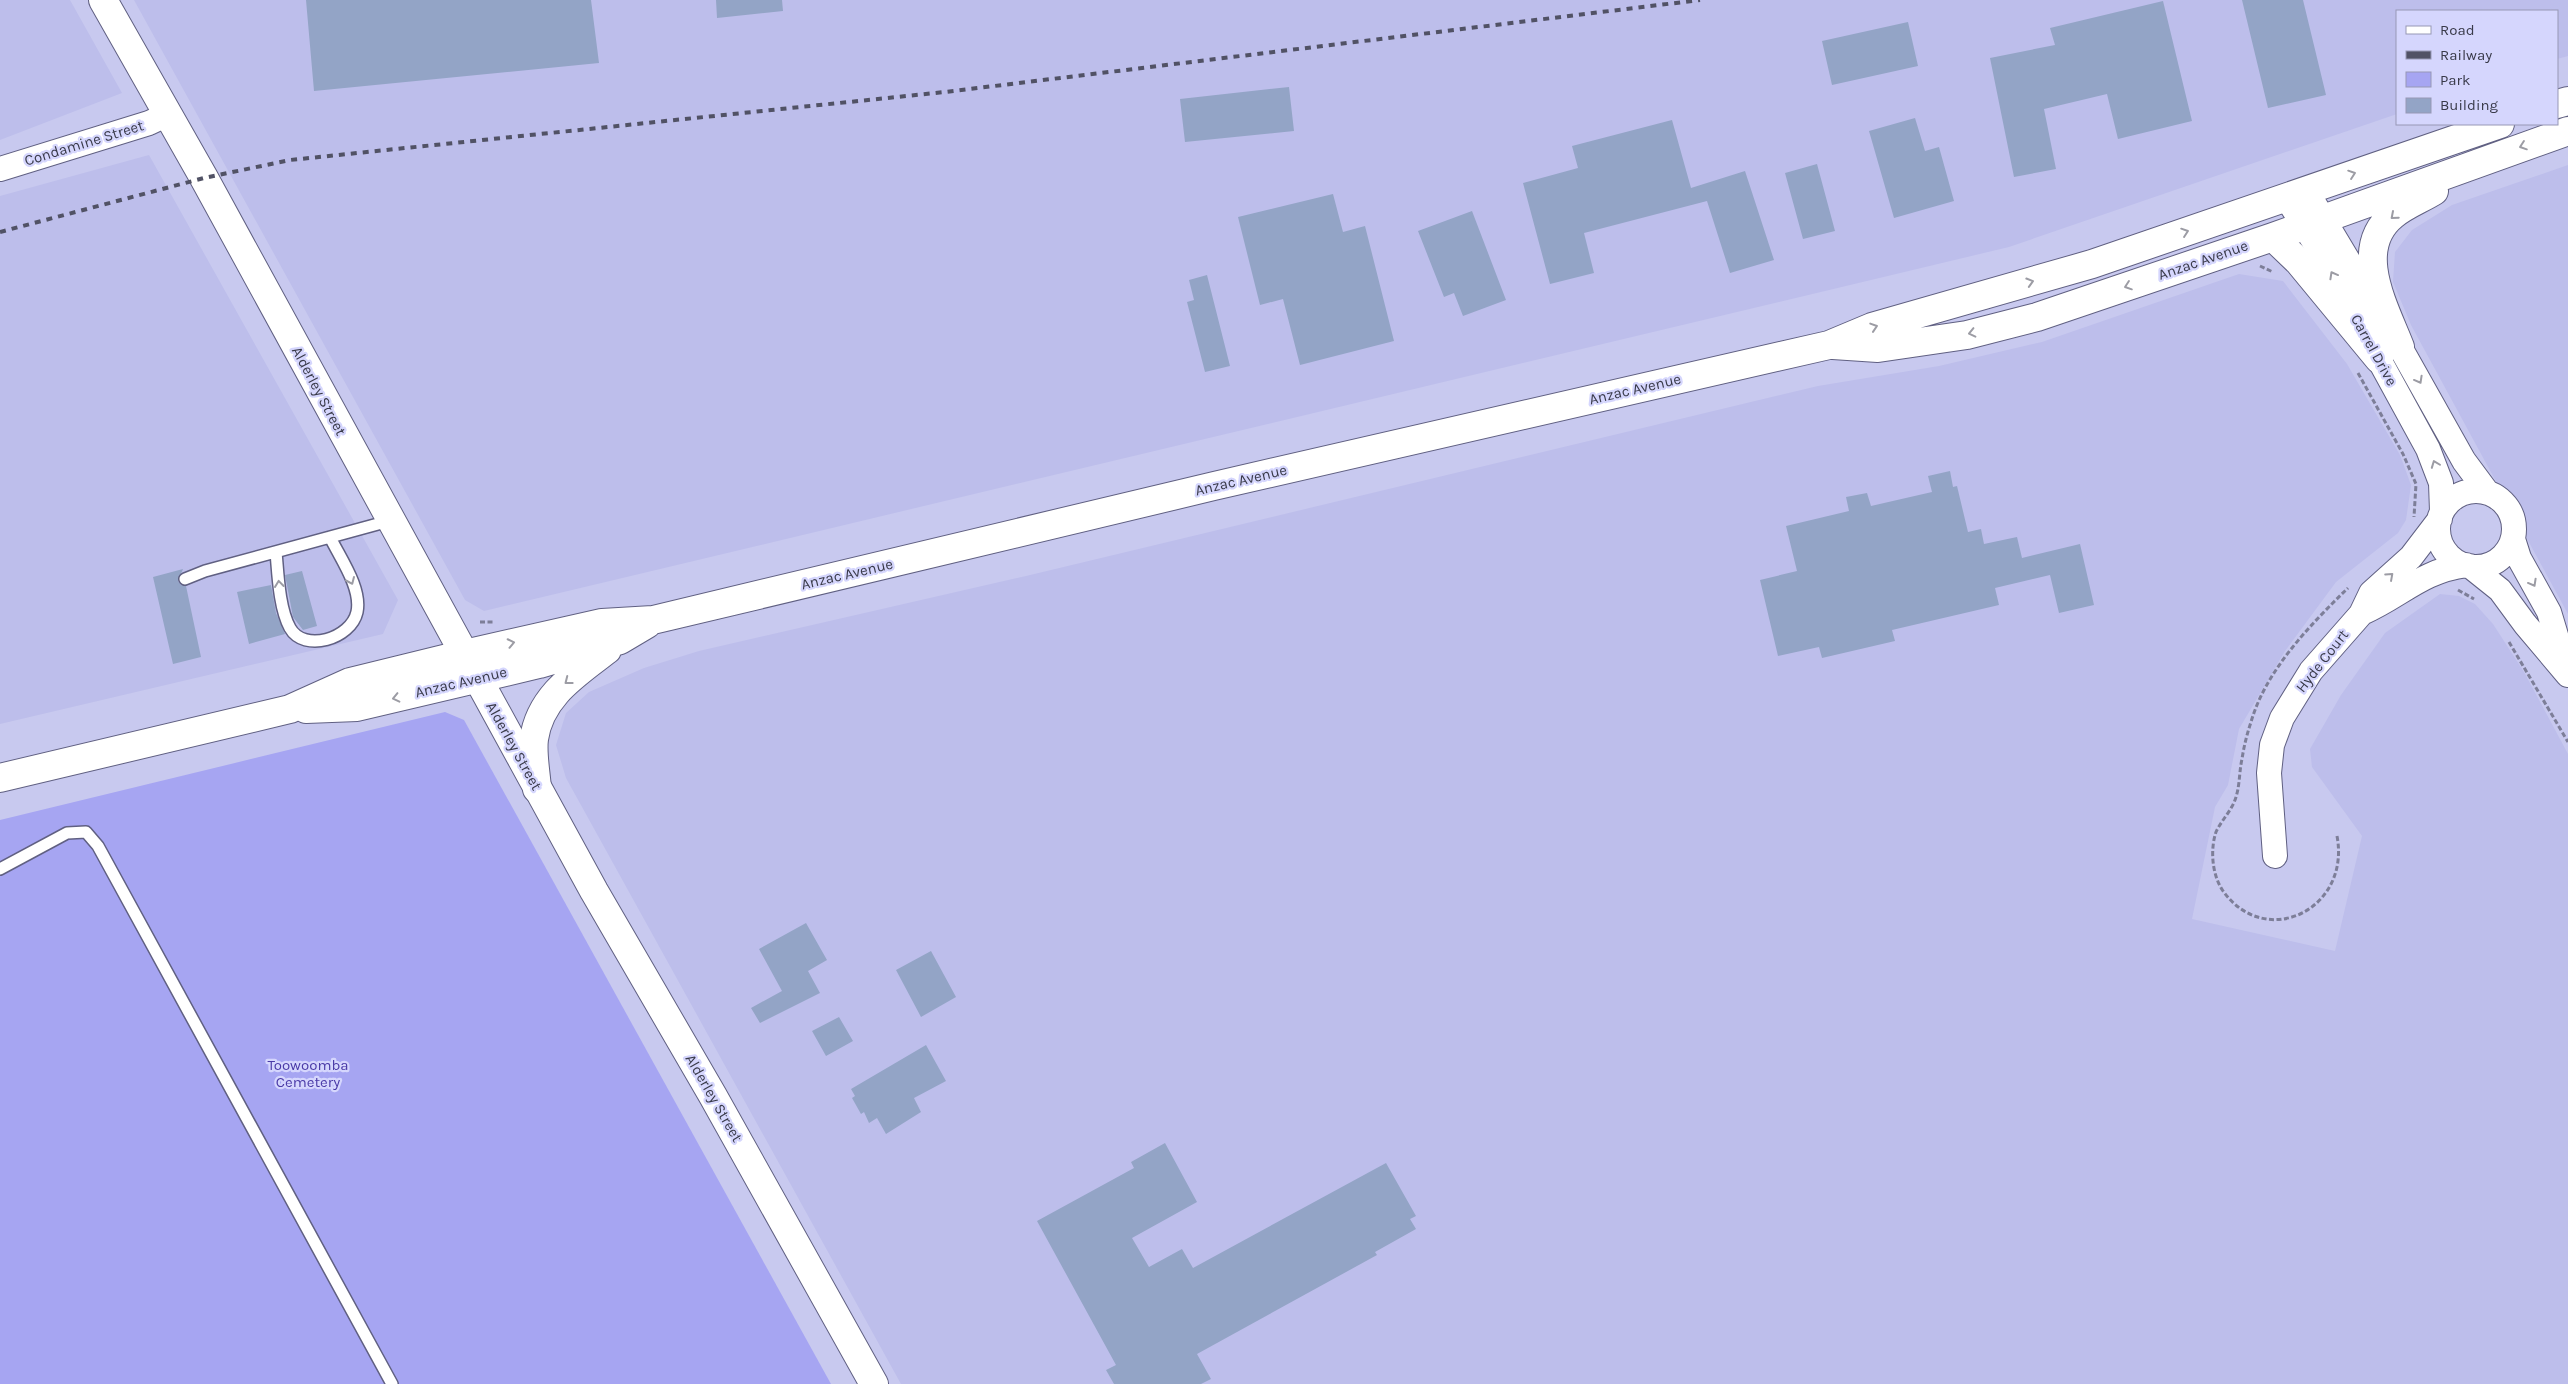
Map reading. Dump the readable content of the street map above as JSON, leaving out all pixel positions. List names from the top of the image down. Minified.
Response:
{"streets":{"main road":["Anzac Avenue","Alderley Street"],"street":["Condamine Street","Carrel Drive","Hyde Court"]},"crossings":[["Condamine Street","Alderley Street"],["Anzac Avenue","Carrel Drive"],["Anzac Avenue","Alderley Street"]],"parks":["Toowoomba Cemetery"],"legend":["Road","Railway","Park","Building"]}
